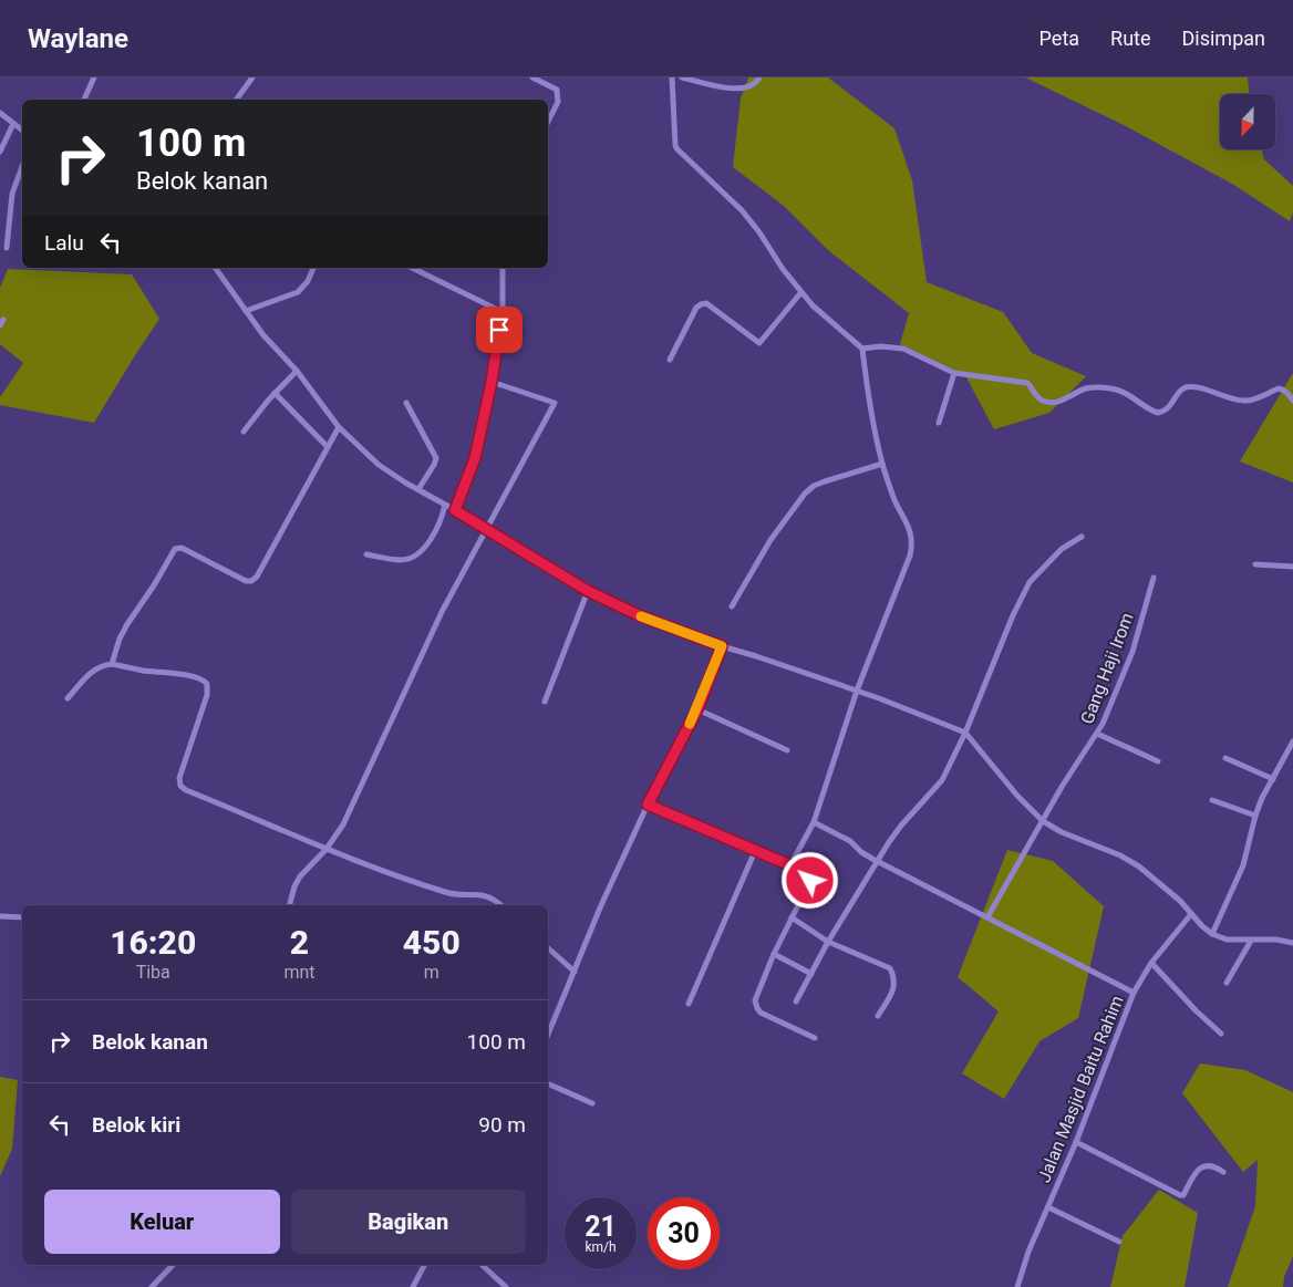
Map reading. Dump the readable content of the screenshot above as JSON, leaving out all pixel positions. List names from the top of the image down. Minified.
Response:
{"streets":{"street":["Gang Haji Irom","Jalan Masjid Baitu Rahim"]},"north":"bottom","page":{"header":"Waylane","nav":["Peta","Rute","Disimpan"],"turn":["100 m","Belok kanan"],"then":"Lalu","eta":["16:20","Tiba","2","mnt","450","m"],"list":[{"name":"Belok kanan","value":"100 m"},{"name":"Belok kiri","value":"90 m"}],"buttons":["Keluar","Bagikan"],"speed":"21 km/h","limit":"30"}}
